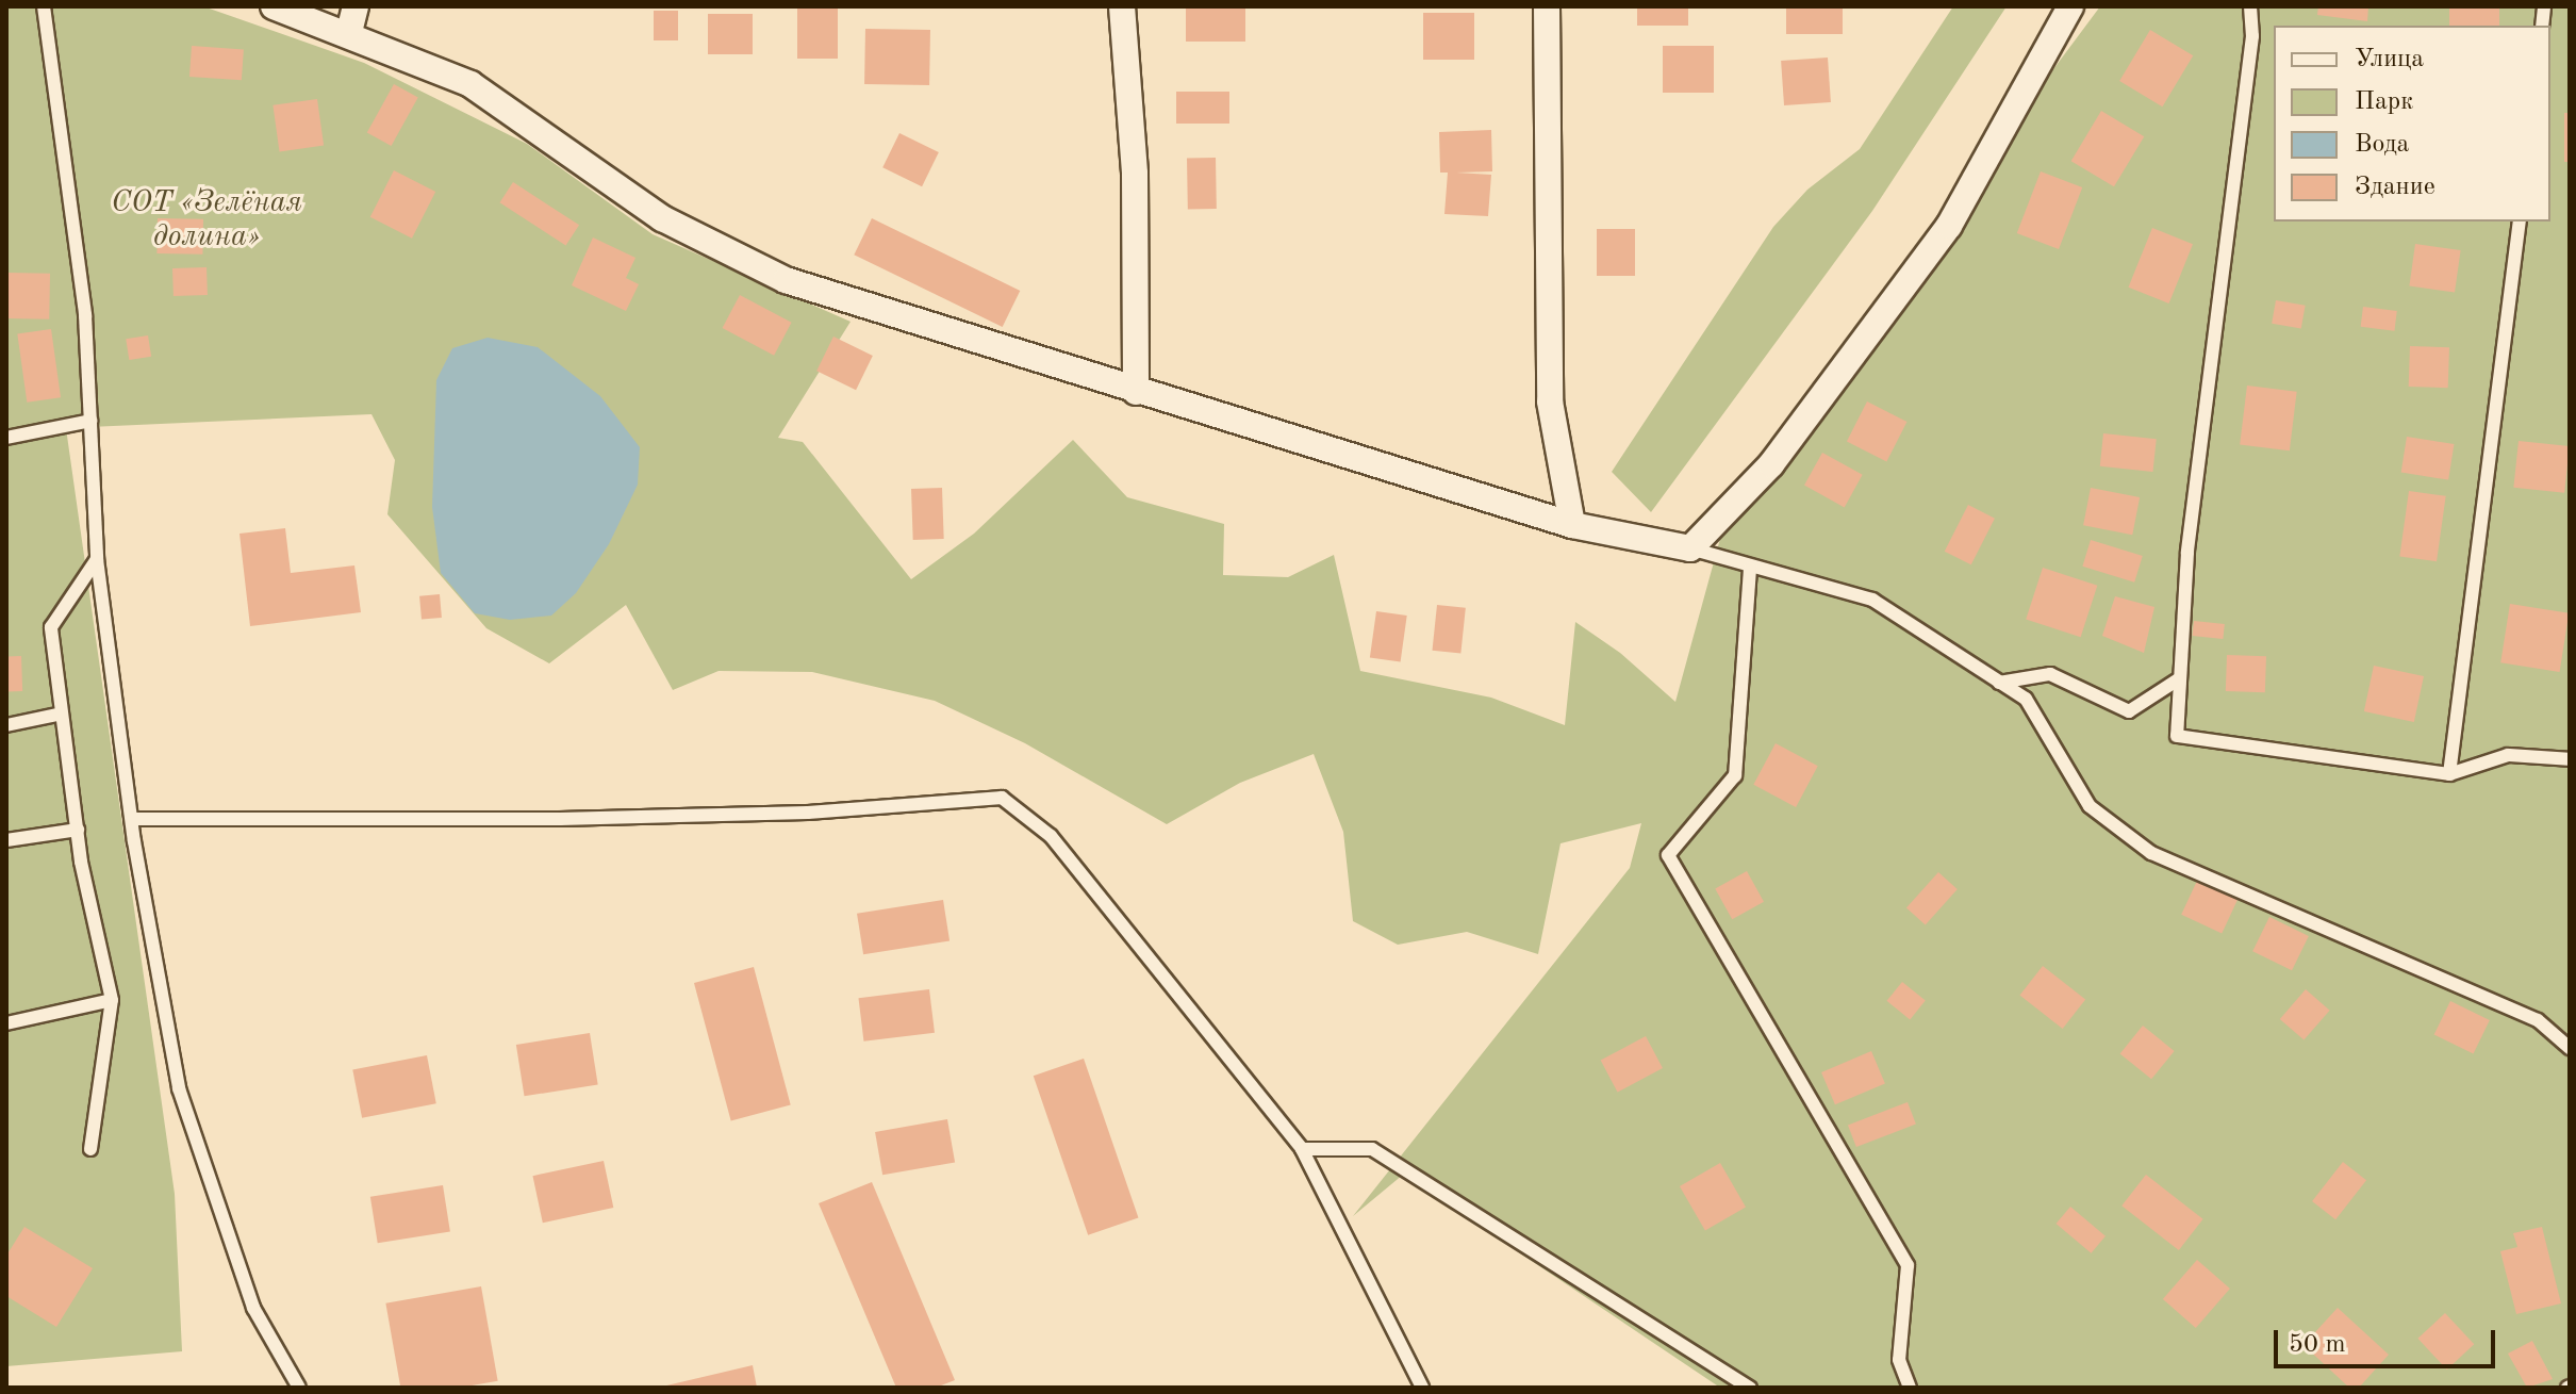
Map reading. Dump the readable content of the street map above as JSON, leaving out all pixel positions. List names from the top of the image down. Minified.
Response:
{"parks":["СОТ «Зелёная долина»"],"legend":["Улица","Парк","Вода","Здание"],"scale_bar":"50 m"}
